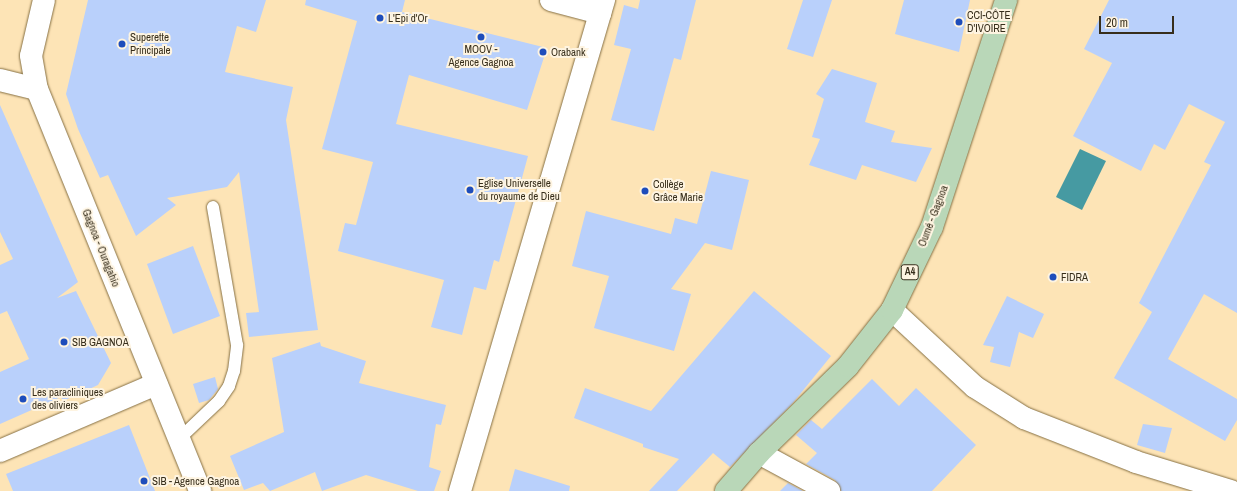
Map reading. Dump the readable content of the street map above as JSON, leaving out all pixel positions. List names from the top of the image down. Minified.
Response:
{"streets":{"main road":["Oumé - Gagnoa","A4"],"street":["Gagnoa - Ouragahio"]},"places":["L'Epi d'Or","CCI-CÔTE D'IVOIRE","MOOV - Agence Gagnoa","Superette Principale","Orabank","Eglise Universelle du royaume de Dieu","Collège Grâce Marie","FIDRA","SIB GAGNOA","Les paracliniques des oliviers","SIB - Agence Gagnoa"],"scale_bar":"20 m"}
